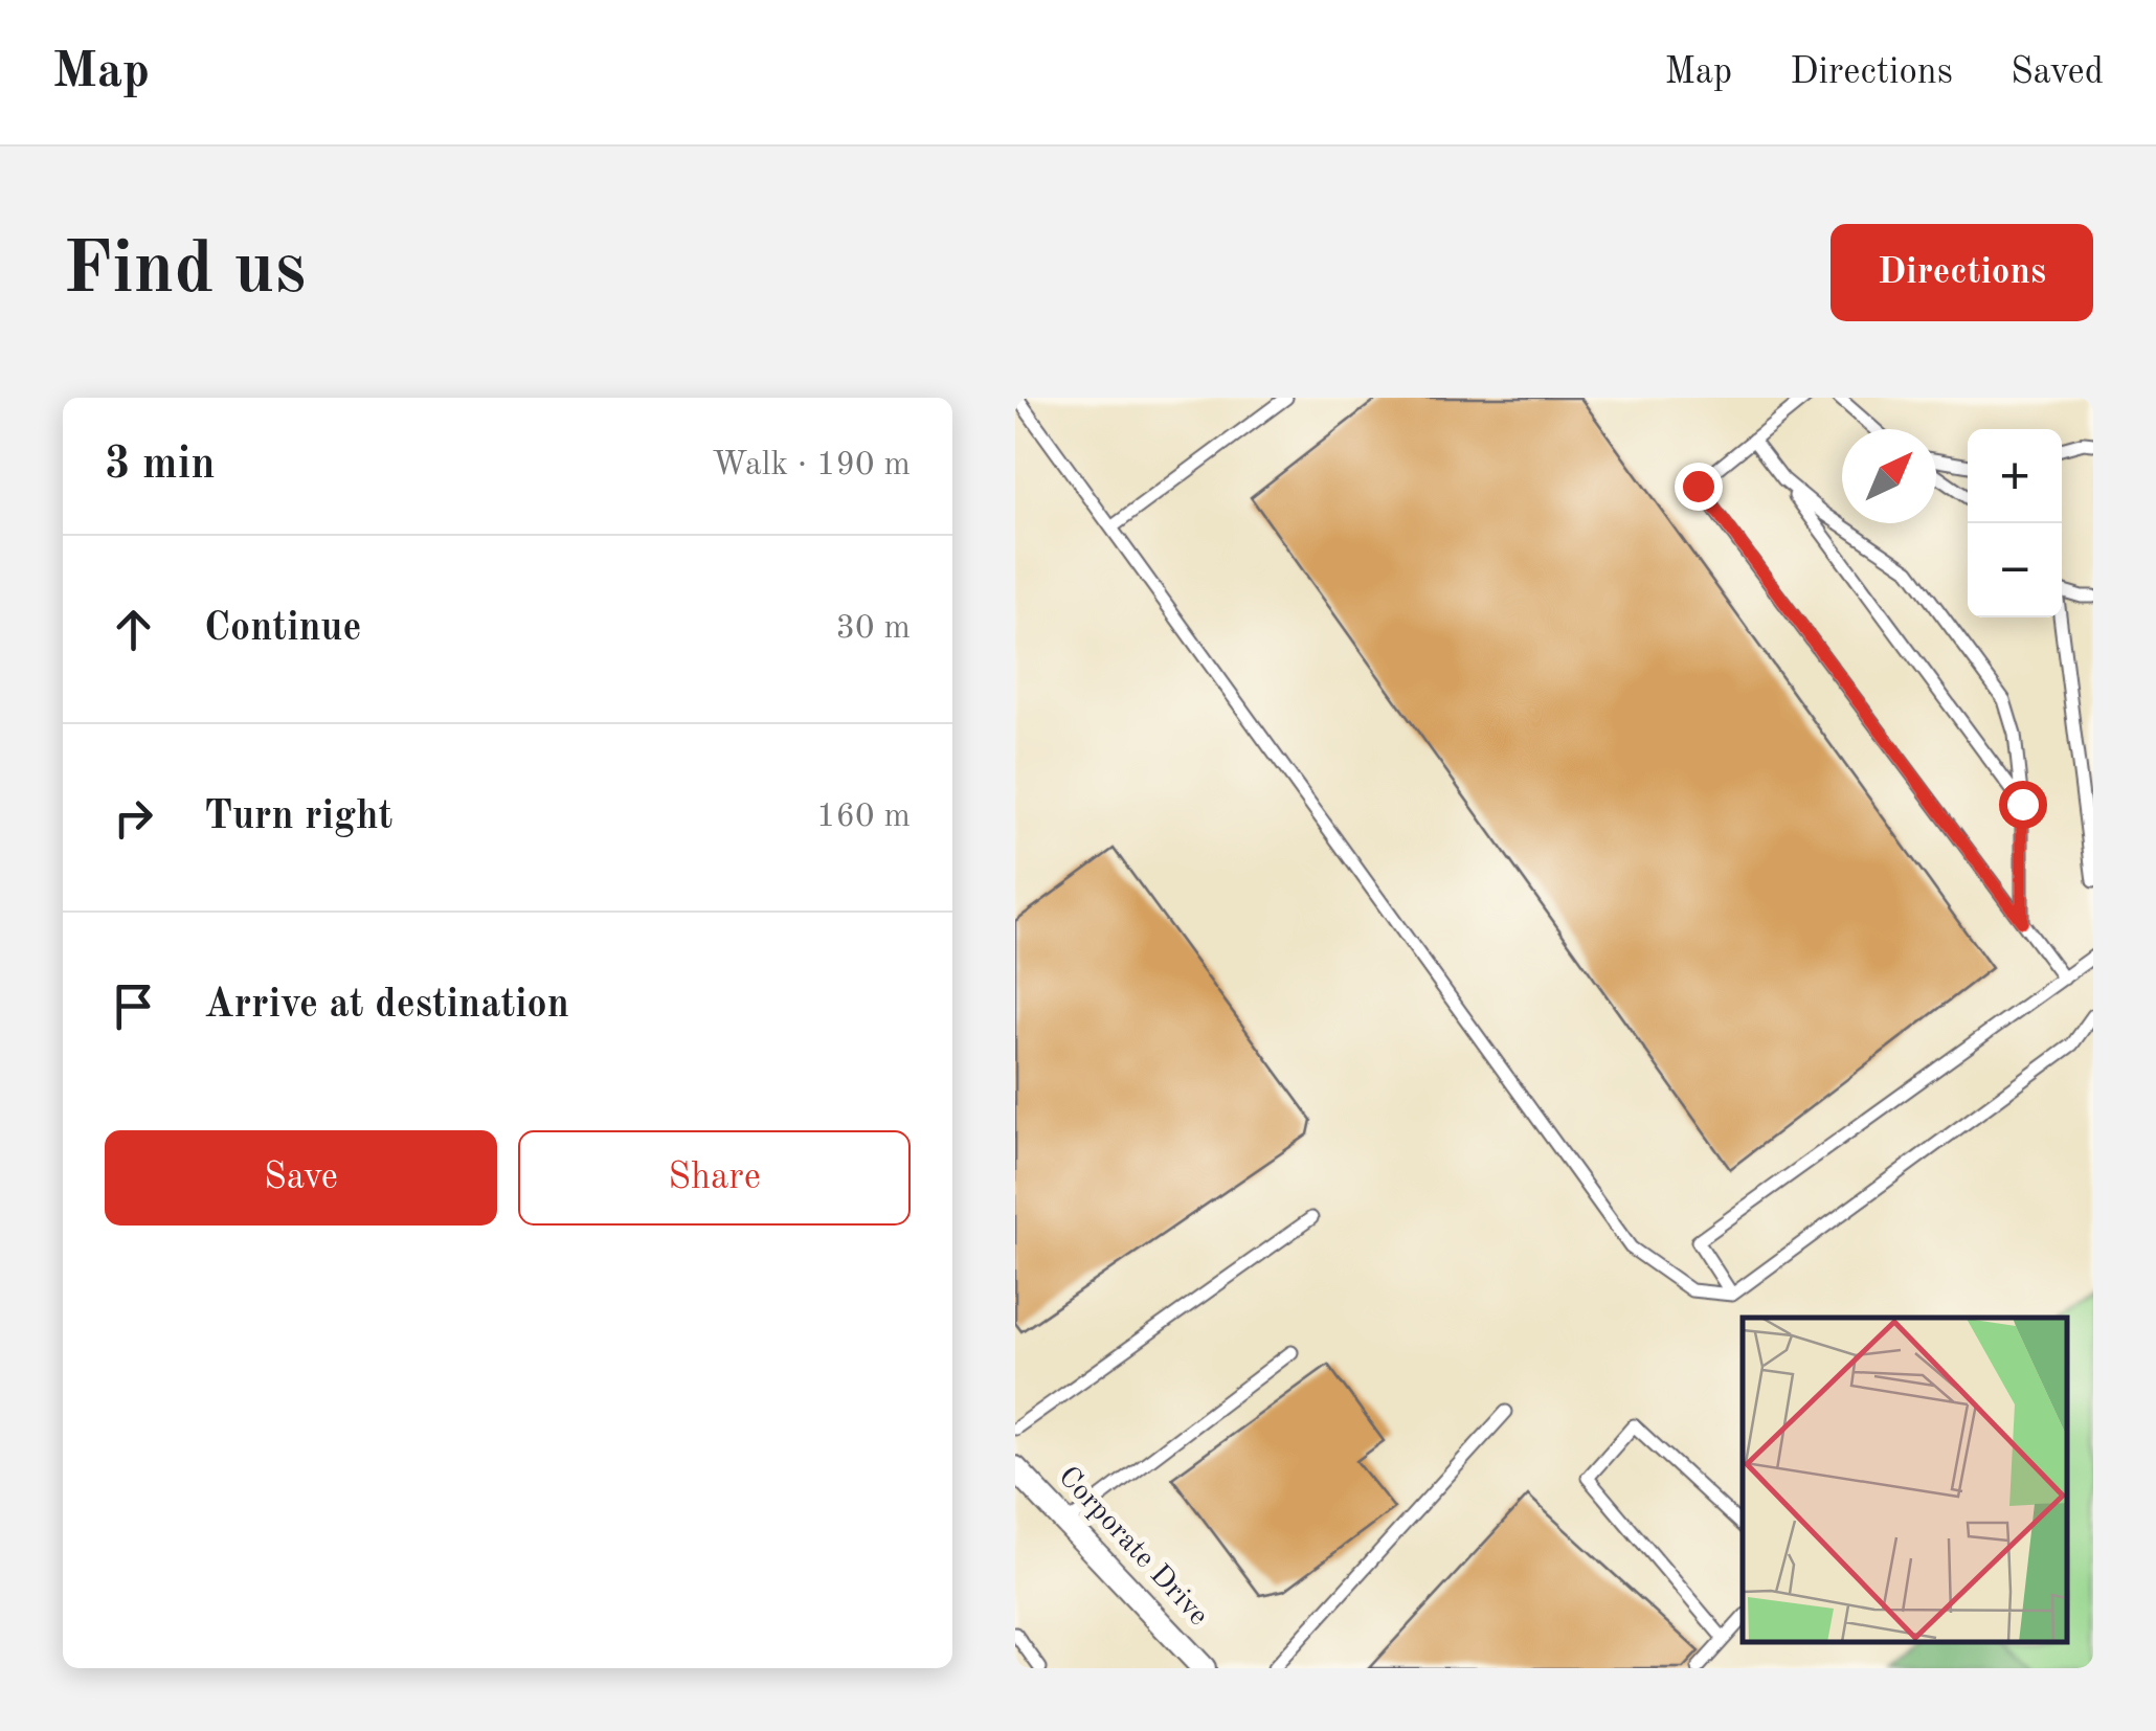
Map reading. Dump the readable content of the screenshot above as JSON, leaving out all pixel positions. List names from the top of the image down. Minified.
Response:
{"streets":{"street":["Corporate Drive"]},"north":"top right","page":{"header":"Map","nav":["Map","Directions","Saved"],"buttons":["Directions",["Save","Share"]],"title":"Find us","heading":["3 min","Walk · 190 m"],"map_buttons":["+","−"],"list":[["Continue","30 m"],["Turn right","160 m"],"Arrive at destination"]}}
